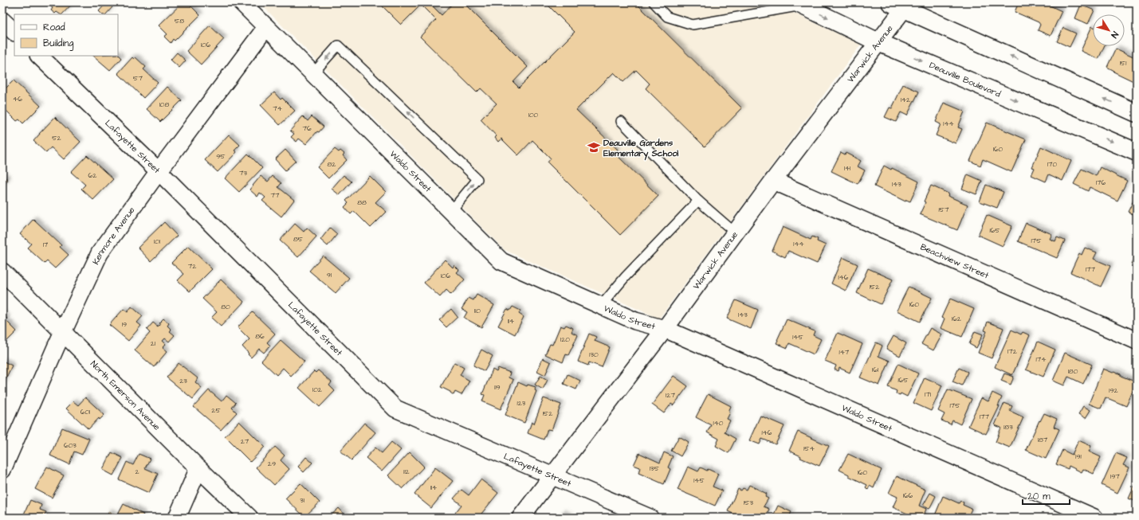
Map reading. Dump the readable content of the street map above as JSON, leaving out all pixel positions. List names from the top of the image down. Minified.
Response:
{"streets":{"street":["Warwick Avenue","Deauville Boulevard","Lafayette Street","Waldo Street","Kenmore Avenue","Beachview Street","North Emerson Avenue"]},"crossings":[["Warwick Avenue","Deauville Boulevard"],["Warwick Avenue","Lafayette Street"],["Warwick Avenue","Waldo Street"],["Warwick Avenue","Beachview Street"],["Lafayette Street","Kenmore Avenue"],["Waldo Street","Kenmore Avenue"],["Kenmore Avenue","North Emerson Avenue"]],"places":{"school or university":["Deauville Gardens Elementary School"]},"house_numbers":["58","106","151","57","46","142","108","74","100","144","76","52","160","95","82","170","141","73","62","176","143","77","88","157","165","85","175","101","144","17","72","177","91","106","146","152","160","80","110","143","162","114","19","86","145","120","21","172","147","130","174","161","180","165","23","119","102","192","171","127","123","175","25","601","152","177","140","183","146","187","27","603","154","191","29","135","2","112","160","197","145","114","166","31","153"],"legend":["Road","Building"],"scale_bar":"20 m","north":"bottom right"}
